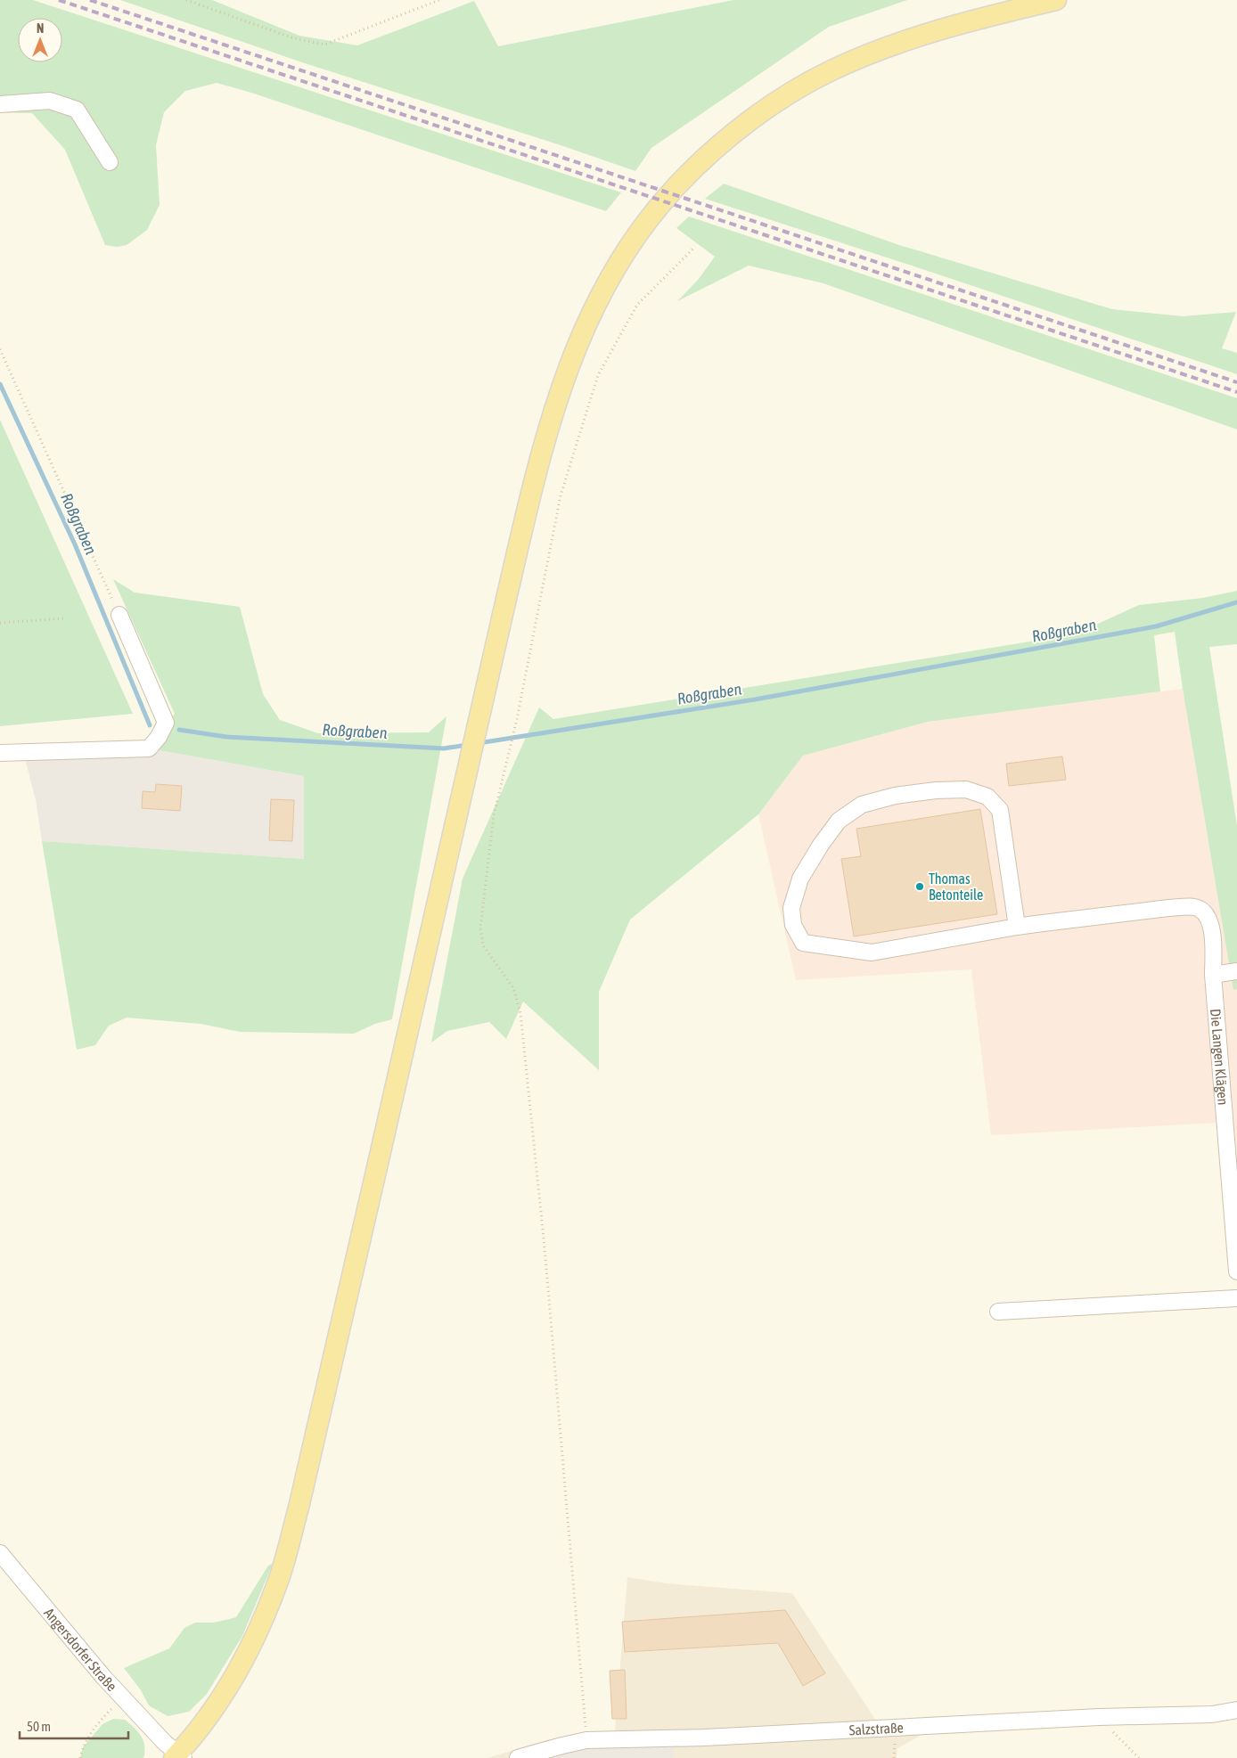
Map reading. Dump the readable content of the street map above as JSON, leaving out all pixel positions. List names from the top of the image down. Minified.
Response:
{"streets":{"street":["Die Langen Klägen","Angersdorfer Straße","Salzstraße"]},"water":["Roßgraben"],"places":["Thomas Betonteile"],"scale_bar":"50 m","north":"top"}
